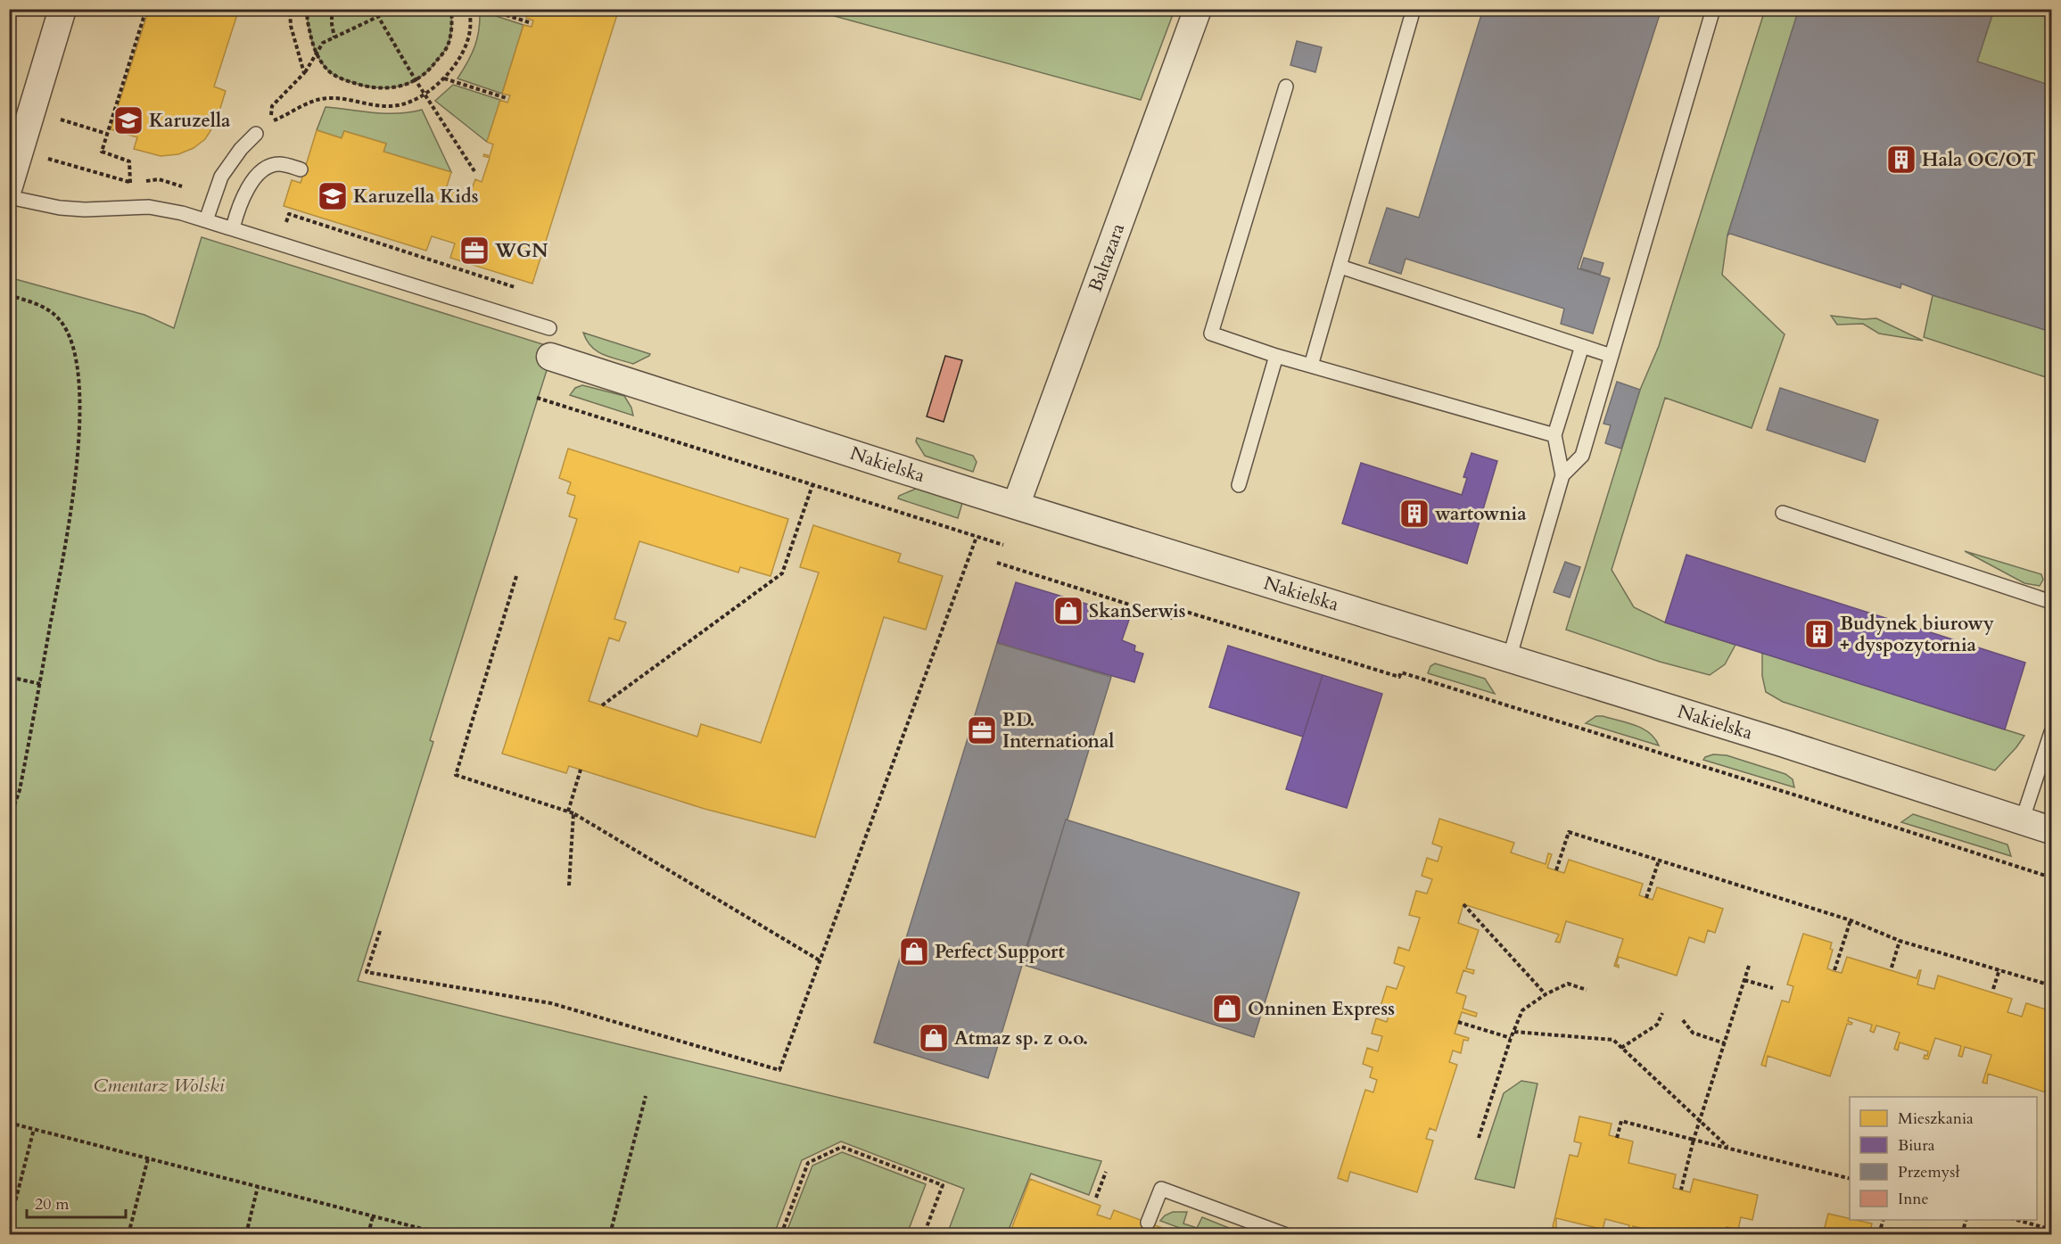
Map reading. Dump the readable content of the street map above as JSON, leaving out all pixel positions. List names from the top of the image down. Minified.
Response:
{"streets":{"street":["Baltazara","Nakielska"]},"crossings":[["Baltazara","Nakielska"]],"parks":["Cmentarz Wolski"],"places":{"school or university":["Karuzella","Karuzella Kids"],"building":["Hala OC/OT","wartownia","Budynek biurowy + dyspozytornia"],"office":["WGN","P.D. International"],"shop":["SkanSerwis","Perfect Support","Onninen Express","Atmaz sp. z o.o."]},"legend":["Mieszkania","Biura","Przemysł","Inne"],"scale_bar":"20 m"}
